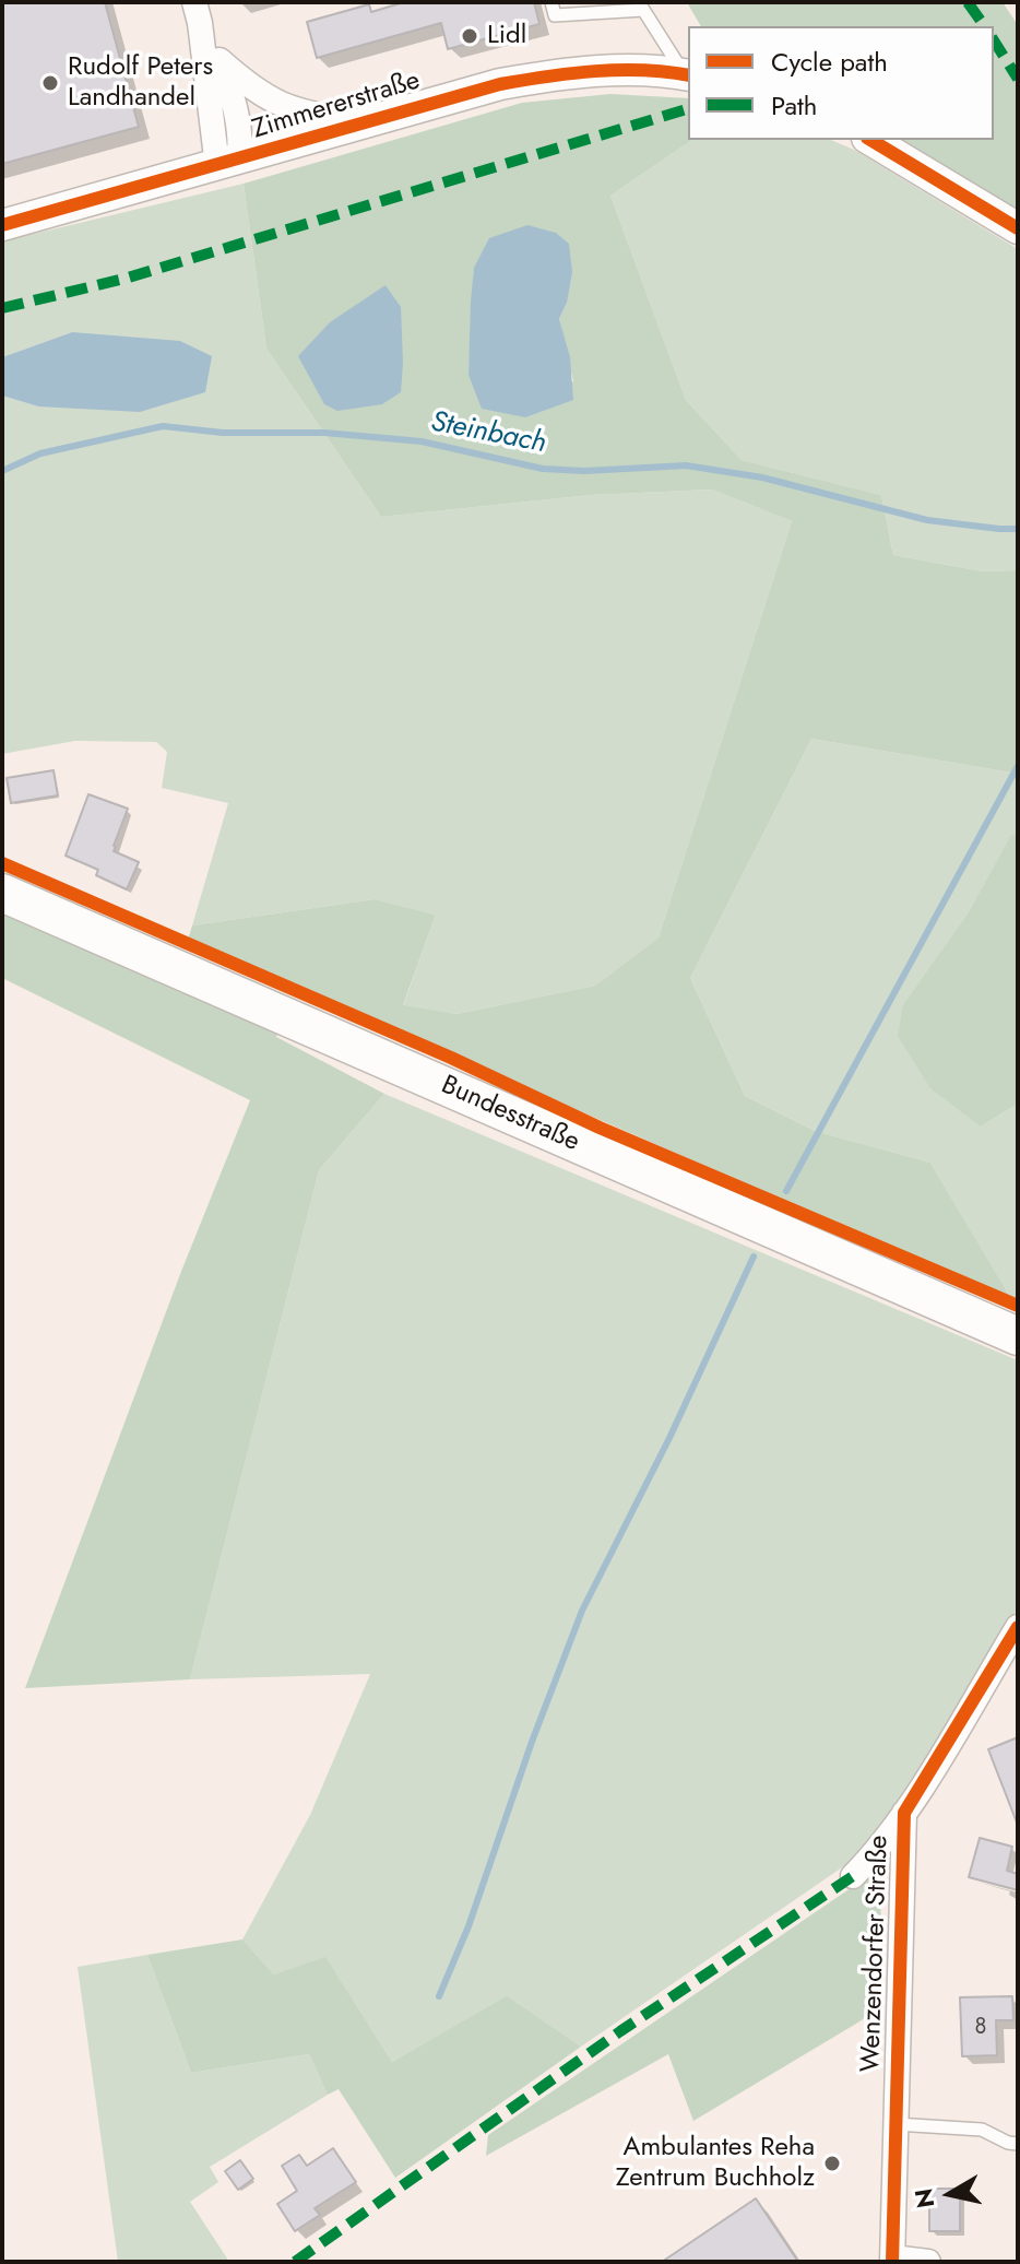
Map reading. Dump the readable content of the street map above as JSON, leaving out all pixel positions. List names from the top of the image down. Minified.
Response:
{"streets":{"main road":["Bundesstraße"],"street":["Zimmererstraße","Wenzendorfer Straße"]},"water":["Steinbach"],"places":["Lidl","Rudolf Peters Landhandel","Ambulantes Reha Zentrum Buchholz"],"house_numbers":["8"],"legend":["Cycle path","Path"],"north":"left"}
